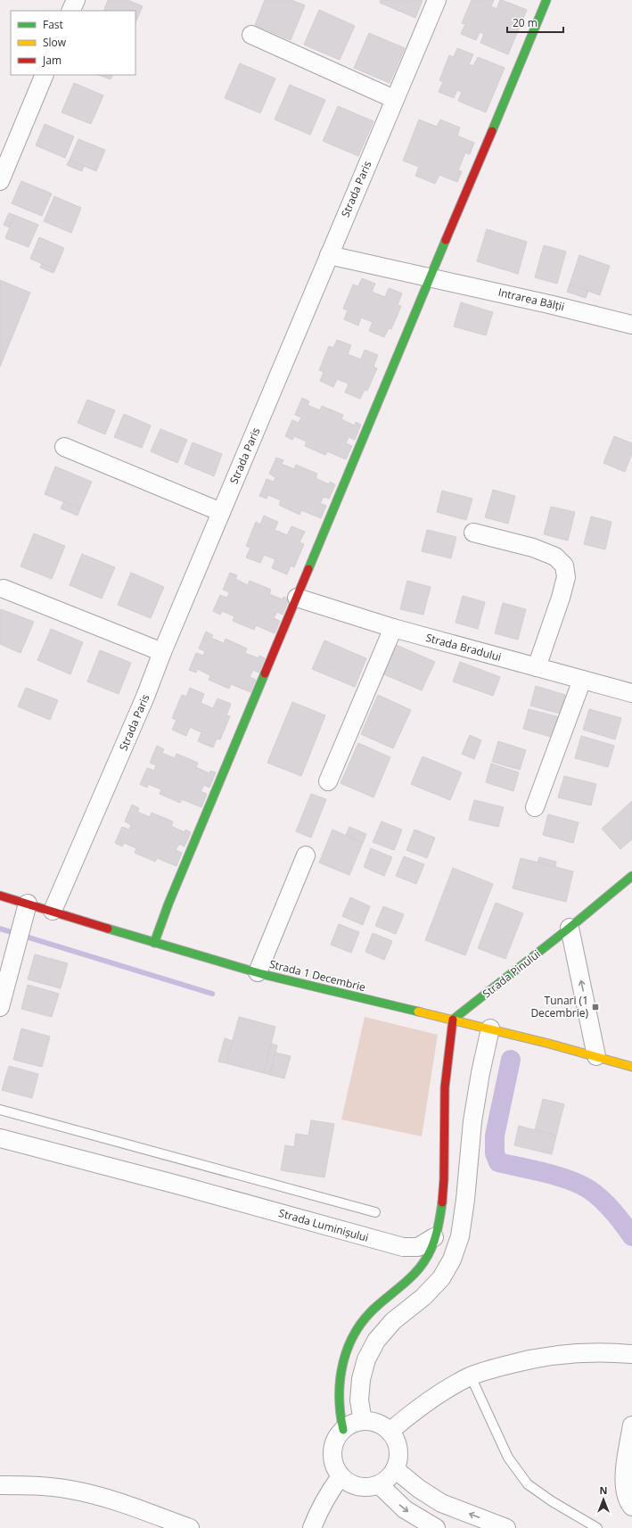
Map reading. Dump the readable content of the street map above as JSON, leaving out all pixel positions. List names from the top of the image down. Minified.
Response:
{"streets":{"street":["Strada Paris","Intrarea Bălții","Strada Bradului","Strada Pinului","Strada 1 Decembrie","Strada Luminișului"]},"crossings":[["Strada Paris","Intrarea Bălții"],["Strada Paris","Strada 1 Decembrie"],["Strada Pinului","Strada 1 Decembrie"]],"places":{"transit":["Tunari (1 Decembrie)"]},"legend":["Fast","Slow","Jam"],"scale_bar":"20 m","north":"top"}
